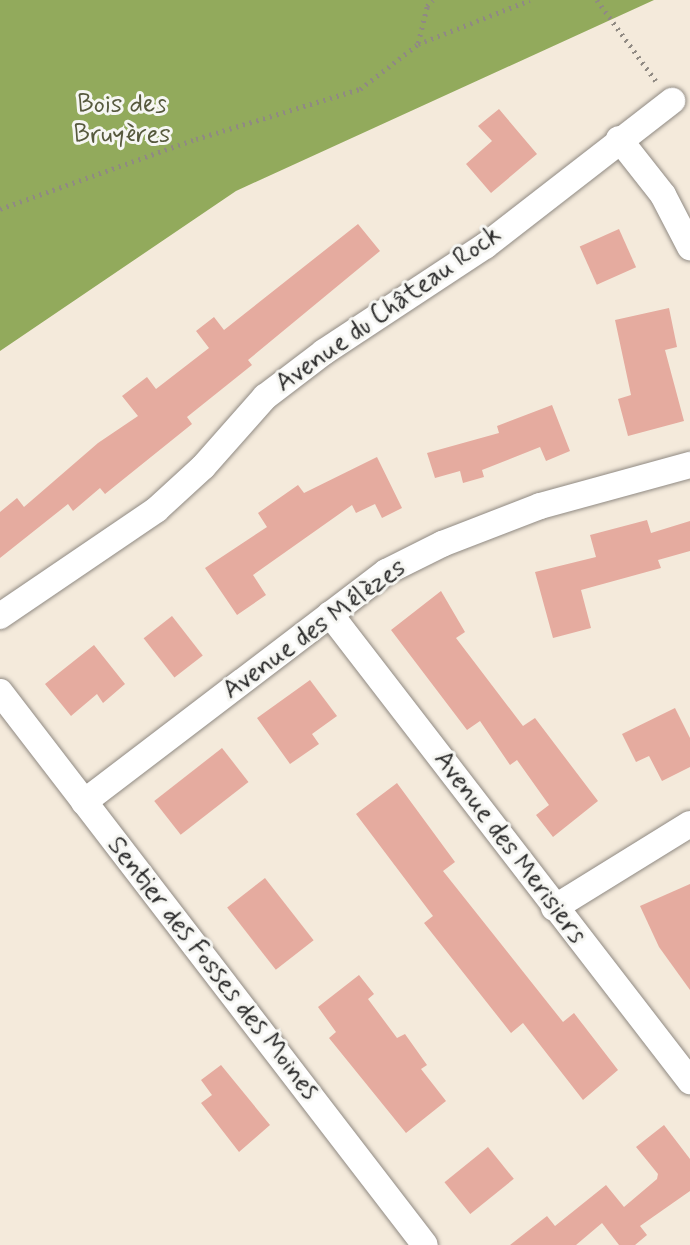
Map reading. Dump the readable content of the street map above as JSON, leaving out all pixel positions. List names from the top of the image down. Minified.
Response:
{"streets":{"street":["Avenue du Château Rock","Avenue des Mélèzes","Avenue des Merisiers","Sentier des Fosses des Moines"]},"crossings":[["Avenue des Mélèzes","Avenue des Merisiers"],["Avenue des Mélèzes","Sentier des Fosses des Moines"]],"parks":["Bois des Bruyères"]}
